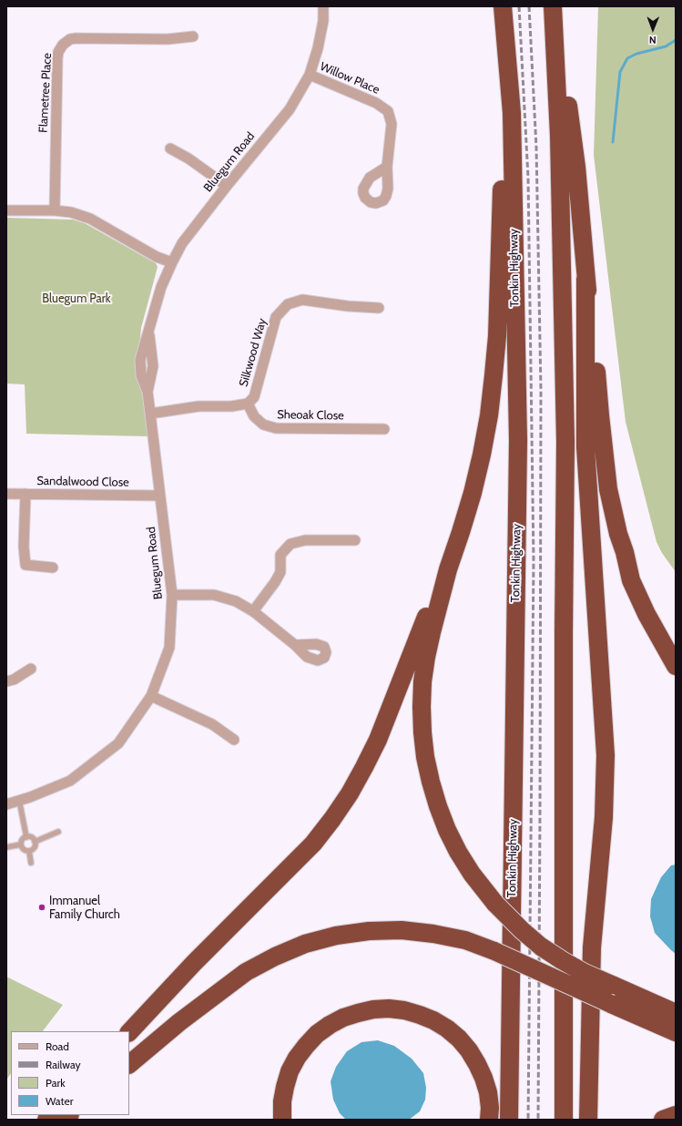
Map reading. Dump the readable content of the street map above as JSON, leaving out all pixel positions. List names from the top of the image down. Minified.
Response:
{"streets":{"highway":["Tonkin Highway"],"street":["Willow Place","Flametree Place","Bluegum Road","Silkwood Way","Sheoak Close","Sandalwood Close"]},"crossings":[["Willow Place","Bluegum Road"],["Bluegum Road","Silkwood Way"],["Bluegum Road","Sandalwood Close"],["Silkwood Way","Sheoak Close"]],"parks":["Bluegum Park"],"places":["Immanuel Family Church"],"legend":["Road","Railway","Park","Water"],"north":"bottom"}
